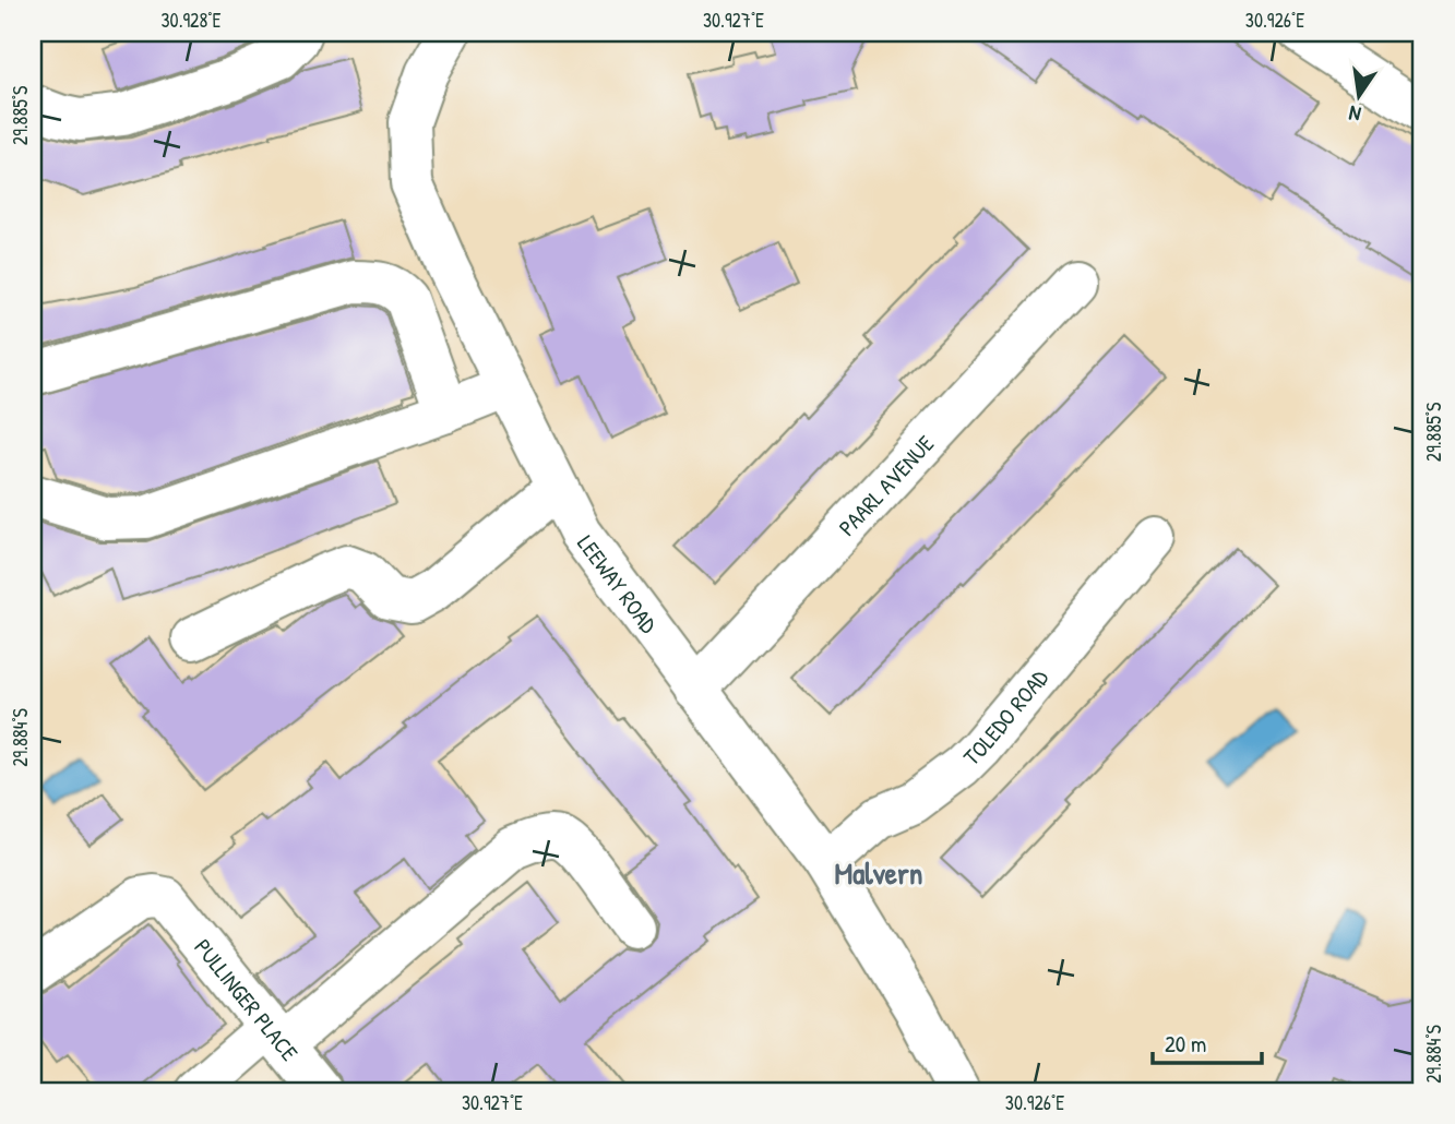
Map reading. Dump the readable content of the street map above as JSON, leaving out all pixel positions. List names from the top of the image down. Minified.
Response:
{"streets":{"street":["PAARL AVENUE","LEEWAY ROAD","TOLEDO ROAD","PULLINGER PLACE"]},"crossings":[["PAARL AVENUE","LEEWAY ROAD"],["LEEWAY ROAD","TOLEDO ROAD"]],"districts":["Malvern"],"scale_bar":"20 m","north":"bottom","coordinates":["30.928°E","30.927°E","30.926°E","29.885°S","29.884°S"]}
